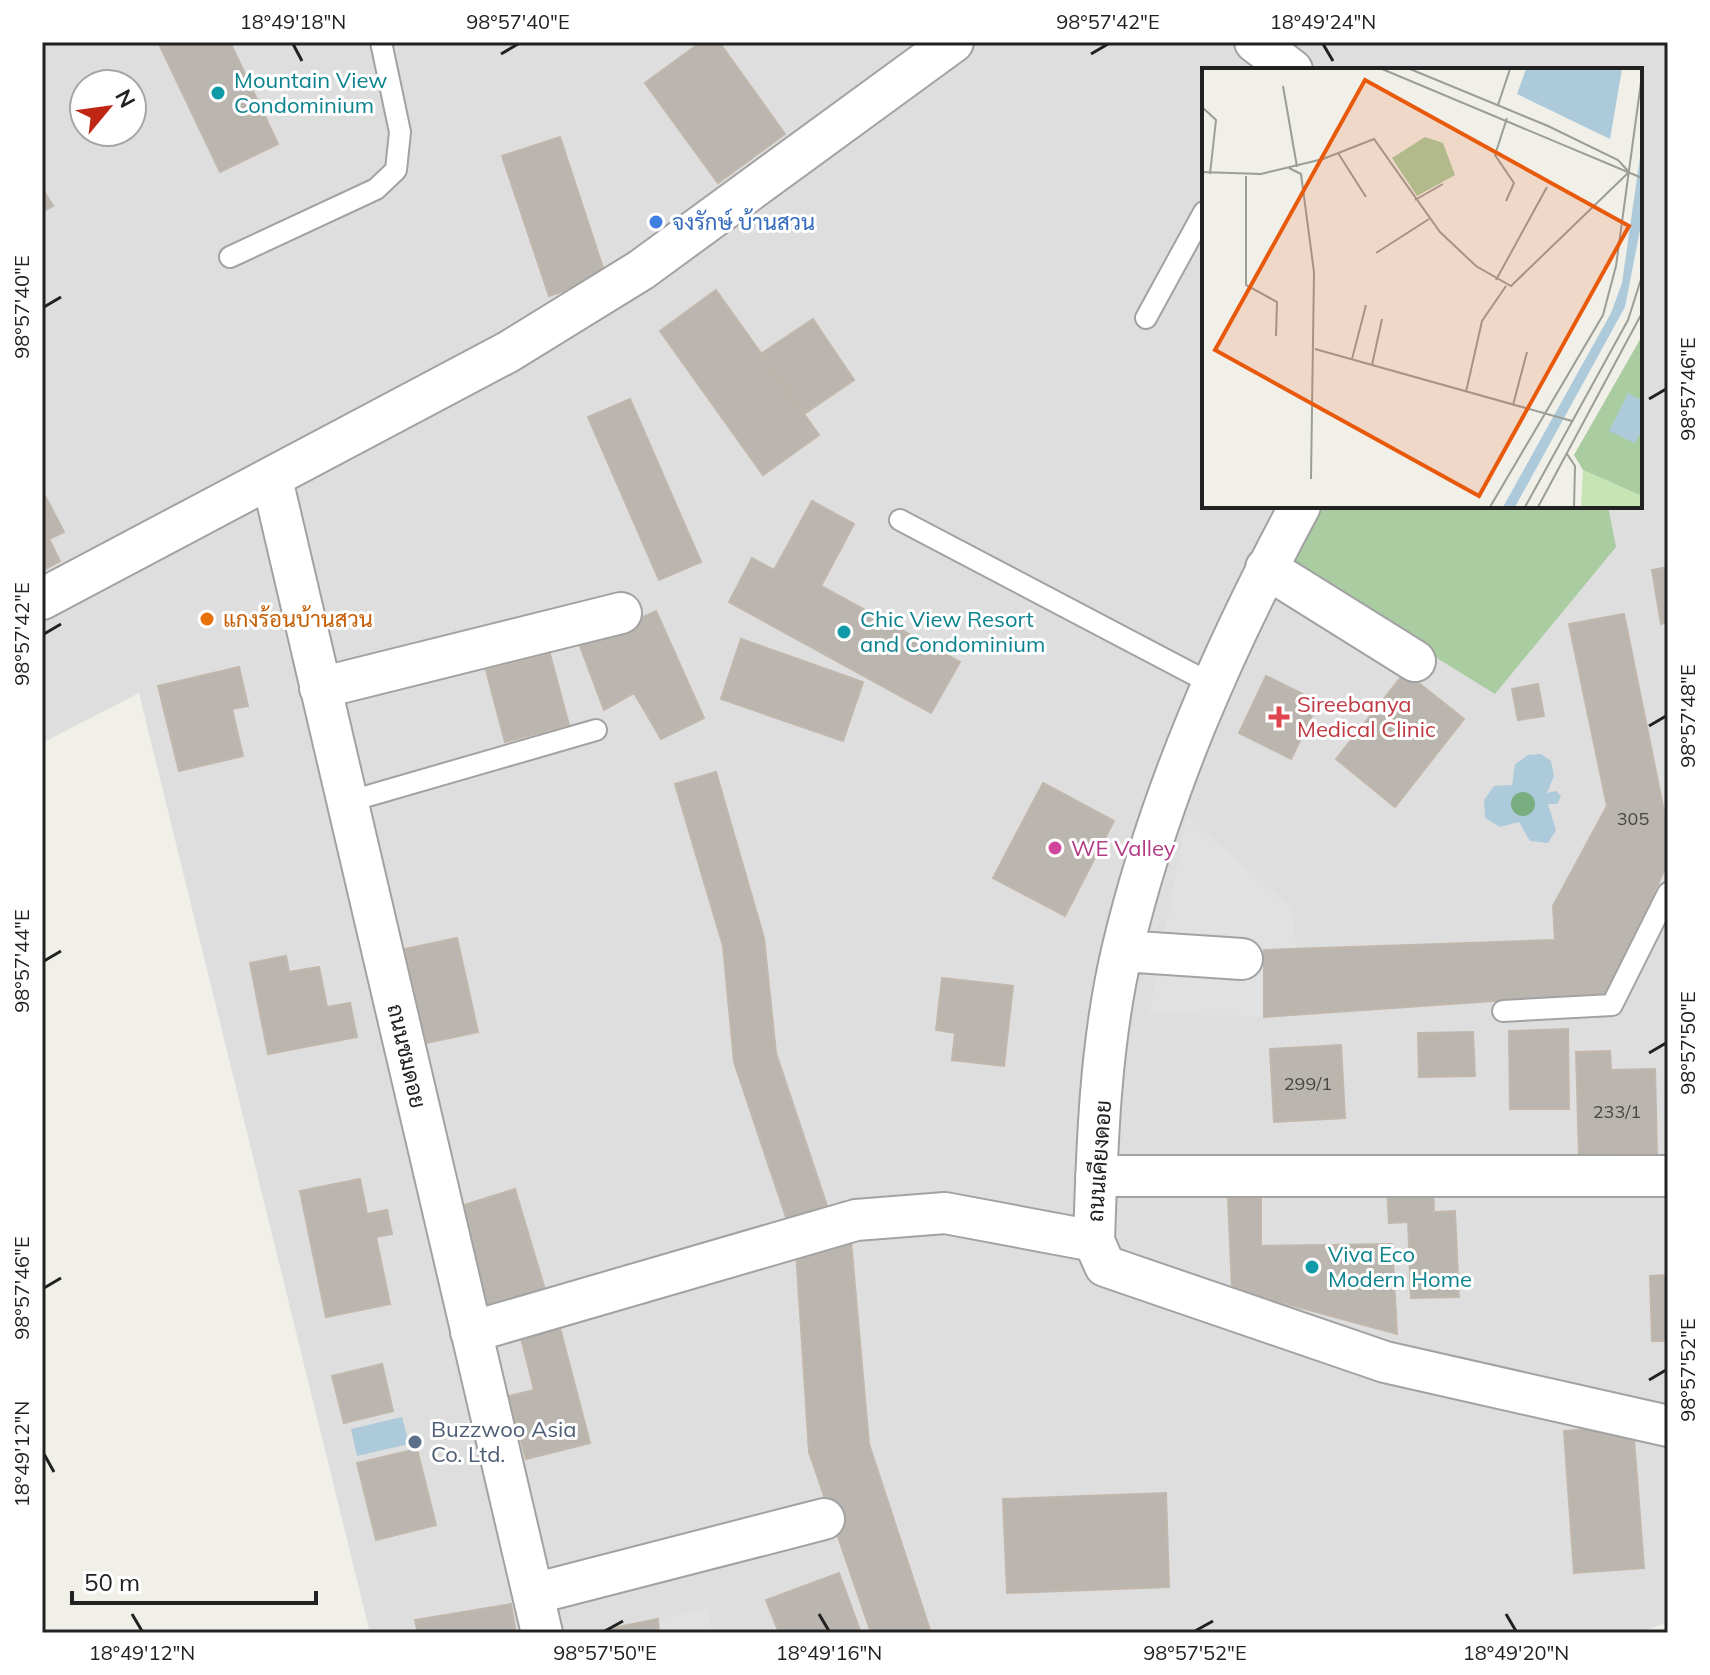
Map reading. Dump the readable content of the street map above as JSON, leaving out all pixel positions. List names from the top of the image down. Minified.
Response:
{"streets":{"street":["ถนนชมดอย","ถนนเคียงดอย"]},"places":{"other":["Mountain View Condominium","จงรักษ์ บ้านสวน","แกงร้อนบ้านสวน","Chic View Resort and Condominium","WE Valley","Viva Eco Modern Home","Buzzwoo Asia Co. Ltd."],"health":["Sireebanya Medical Clinic"]},"house_numbers":["305","299/1","233/1"],"scale_bar":"50 m","north":"top right","coordinates":["18°49'18\"N","98°57'40\"E","98°57'42\"E","18°49'24\"N","98°57'46\"E","98°57'48\"E","98°57'44\"E","98°57'50\"E","98°57'52\"E","18°49'12\"N","18°49'16\"N","18°49'20\"N"]}
